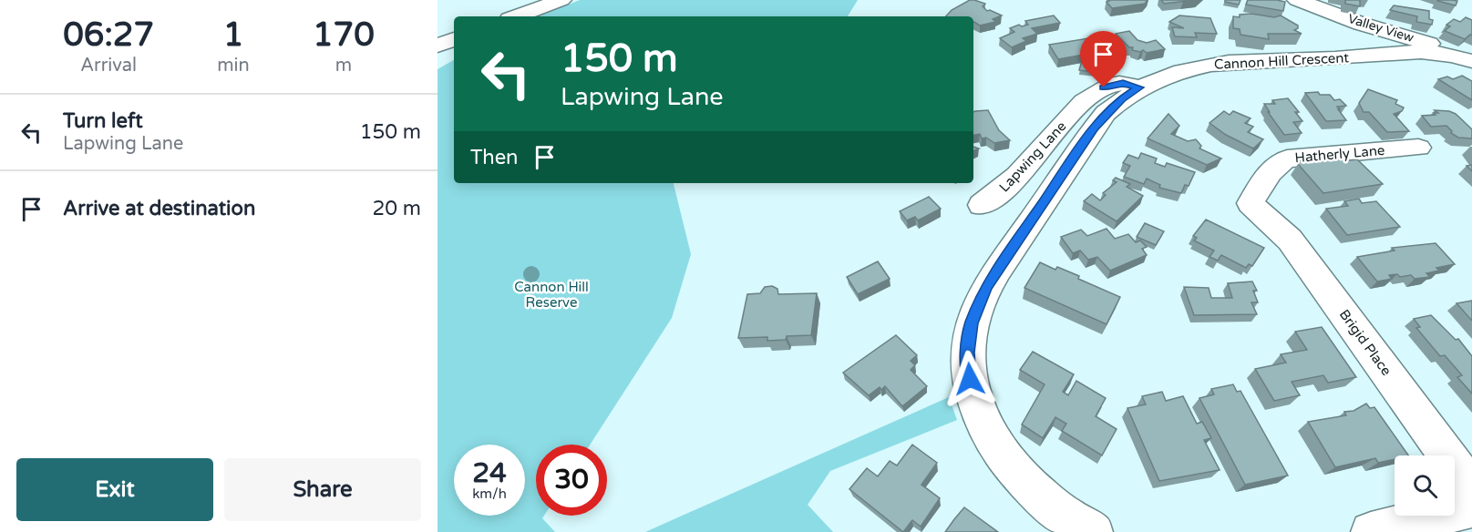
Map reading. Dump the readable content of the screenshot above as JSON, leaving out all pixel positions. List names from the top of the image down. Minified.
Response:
{"streets":{"street":["Valley View","Cannon Hill Crescent","Hatherly Lane","Lapwing Lane","Brigid Place"]},"crossings":[["Valley View","Cannon Hill Crescent"],["Cannon Hill Crescent","Lapwing Lane"],["Hatherly Lane","Brigid Place"]],"parks":["Cannon Hill Reserve"],"page":{"eta":["06:27","Arrival","1","min","170","m"],"turn":["150 m","Lapwing Lane"],"list":[{"name":"Turn left","note":"Lapwing Lane","value":"150 m"},{"name":"Arrive at destination","value":"20 m"}],"then":"Then","speed":"24 km/h","limit":"30","buttons":["Exit","Share"]}}
